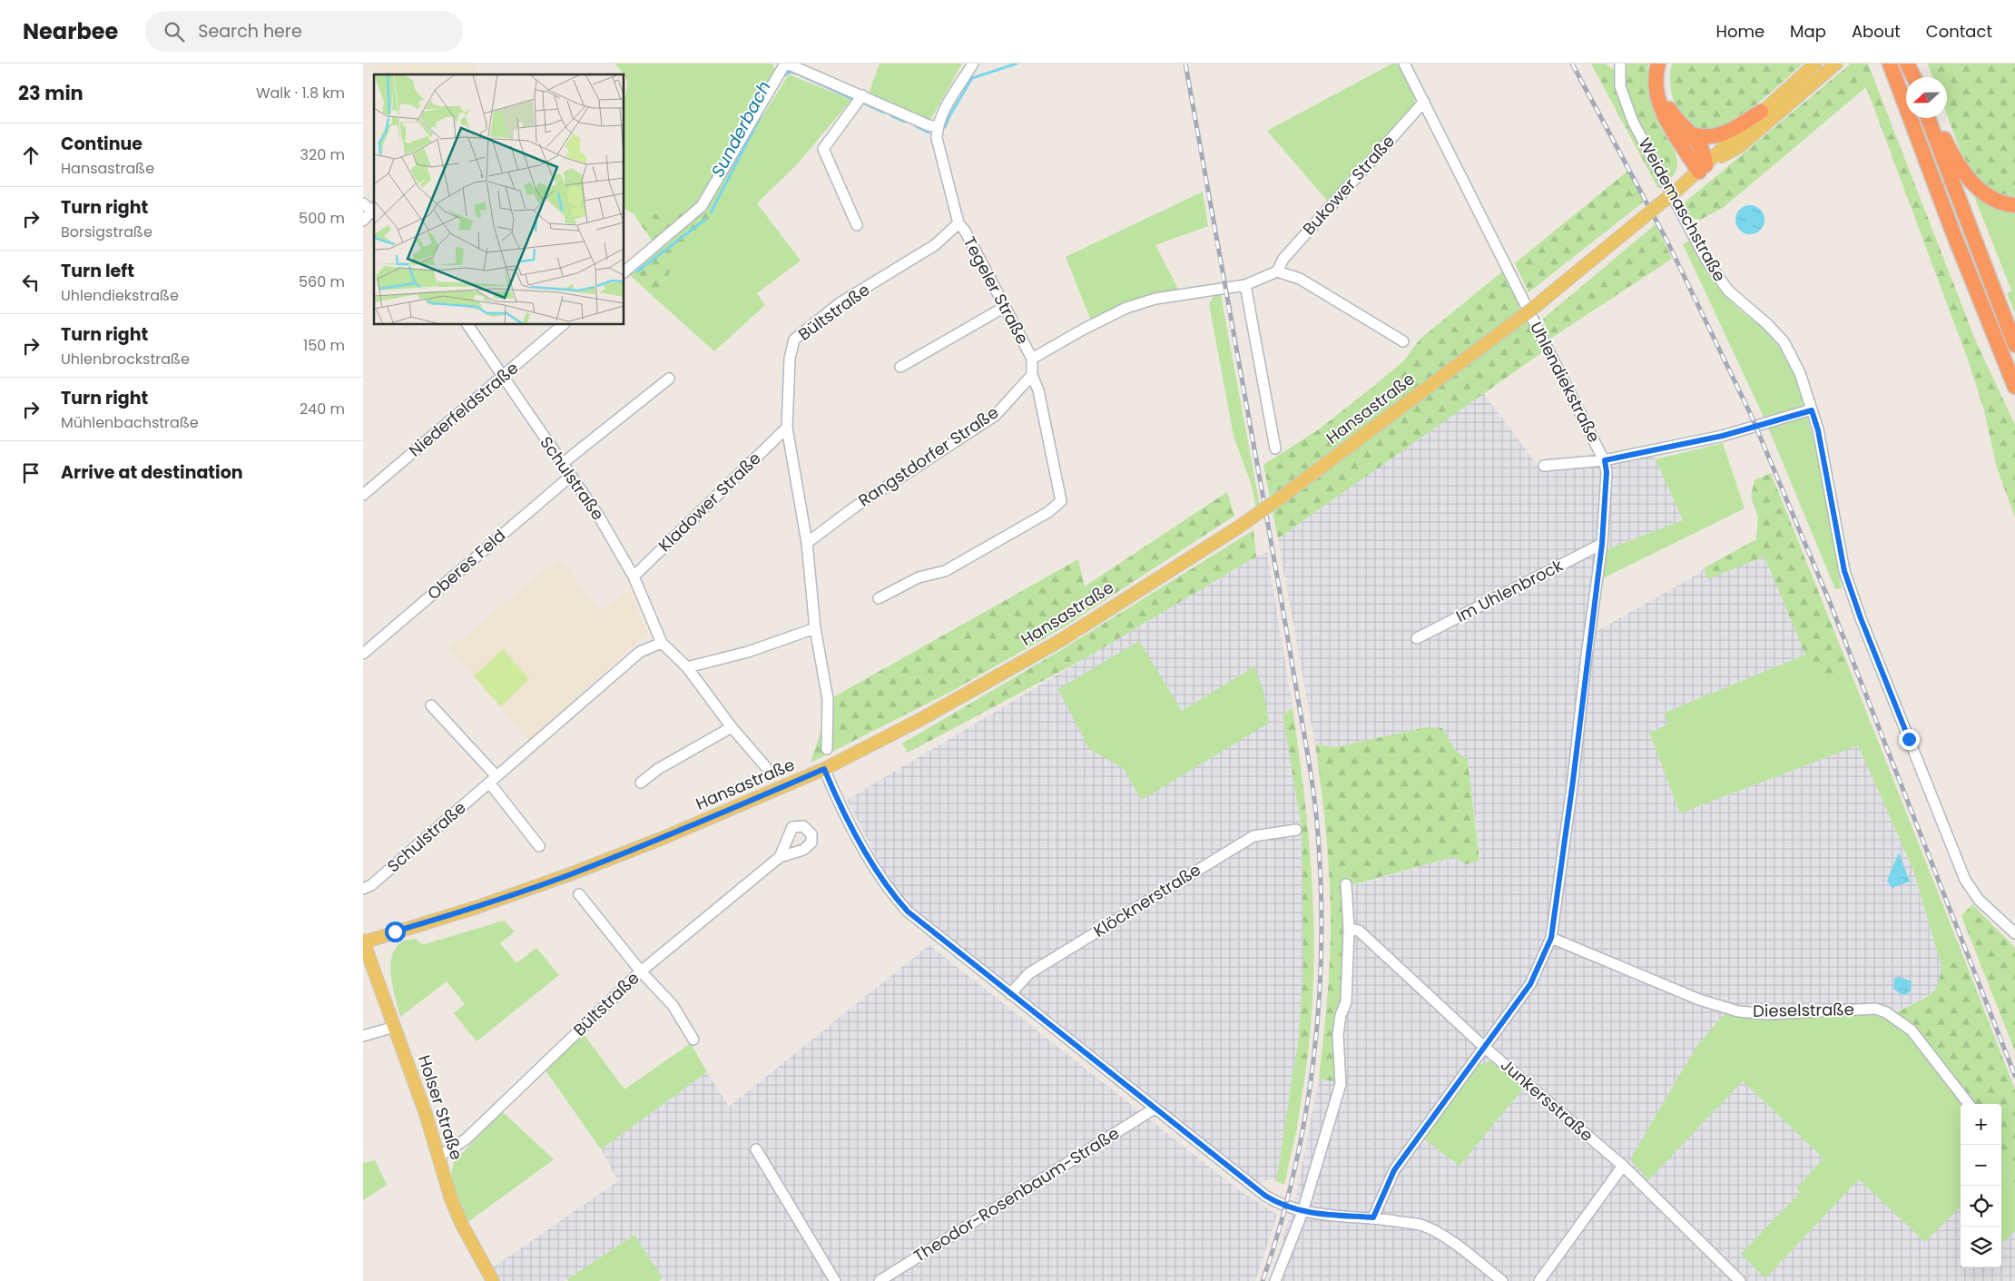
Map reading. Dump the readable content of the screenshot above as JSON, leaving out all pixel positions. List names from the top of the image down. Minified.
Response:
{"streets":{"main road":["Hansastraße","Holser Straße"],"street":["Bukower Straße","Weidemaschstraße","Tegeler Straße","Bültstraße","Uhlendiekstraße","Niederfeldstraße","Rangstdorfer Straße","Schulstraße","Kladower Straße","Oberes Feld","Im Uhlenbrock","Klöcknerstraße","Dieselstraße","Junkersstraße","Theodor-Rosenbaum-Straße"]},"crossings":[["Bukower Straße","Uhlendiekstraße"],["Tegeler Straße","Bültstraße"],["Bültstraße","Rangstdorfer Straße"],["Bültstraße","Kladower Straße"],["Bültstraße","Holser Straße"],["Uhlendiekstraße","Im Uhlenbrock"],["Uhlendiekstraße","Dieselstraße"],["Uhlendiekstraße","Junkersstraße"],["Hansastraße","Holser Straße"],["Niederfeldstraße","Schulstraße"],["Schulstraße","Kladower Straße"],["Schulstraße","Oberes Feld"]],"water":["Sunderbach"],"north":"left","page":{"header":"Nearbee","search":"Search here","nav":["Home","Map","About","Contact"],"heading":["23 min","Walk · 1.8 km"],"list":[["Continue","Hansastraße","320 m"],["Turn right","Borsigstraße","500 m"],["Turn left","Uhlendiekstraße","560 m"],["Turn right","Uhlenbrockstraße","150 m"],["Turn right","Mühlenbachstraße","240 m"],"Arrive at destination"],"map_buttons":["+","−"]}}
